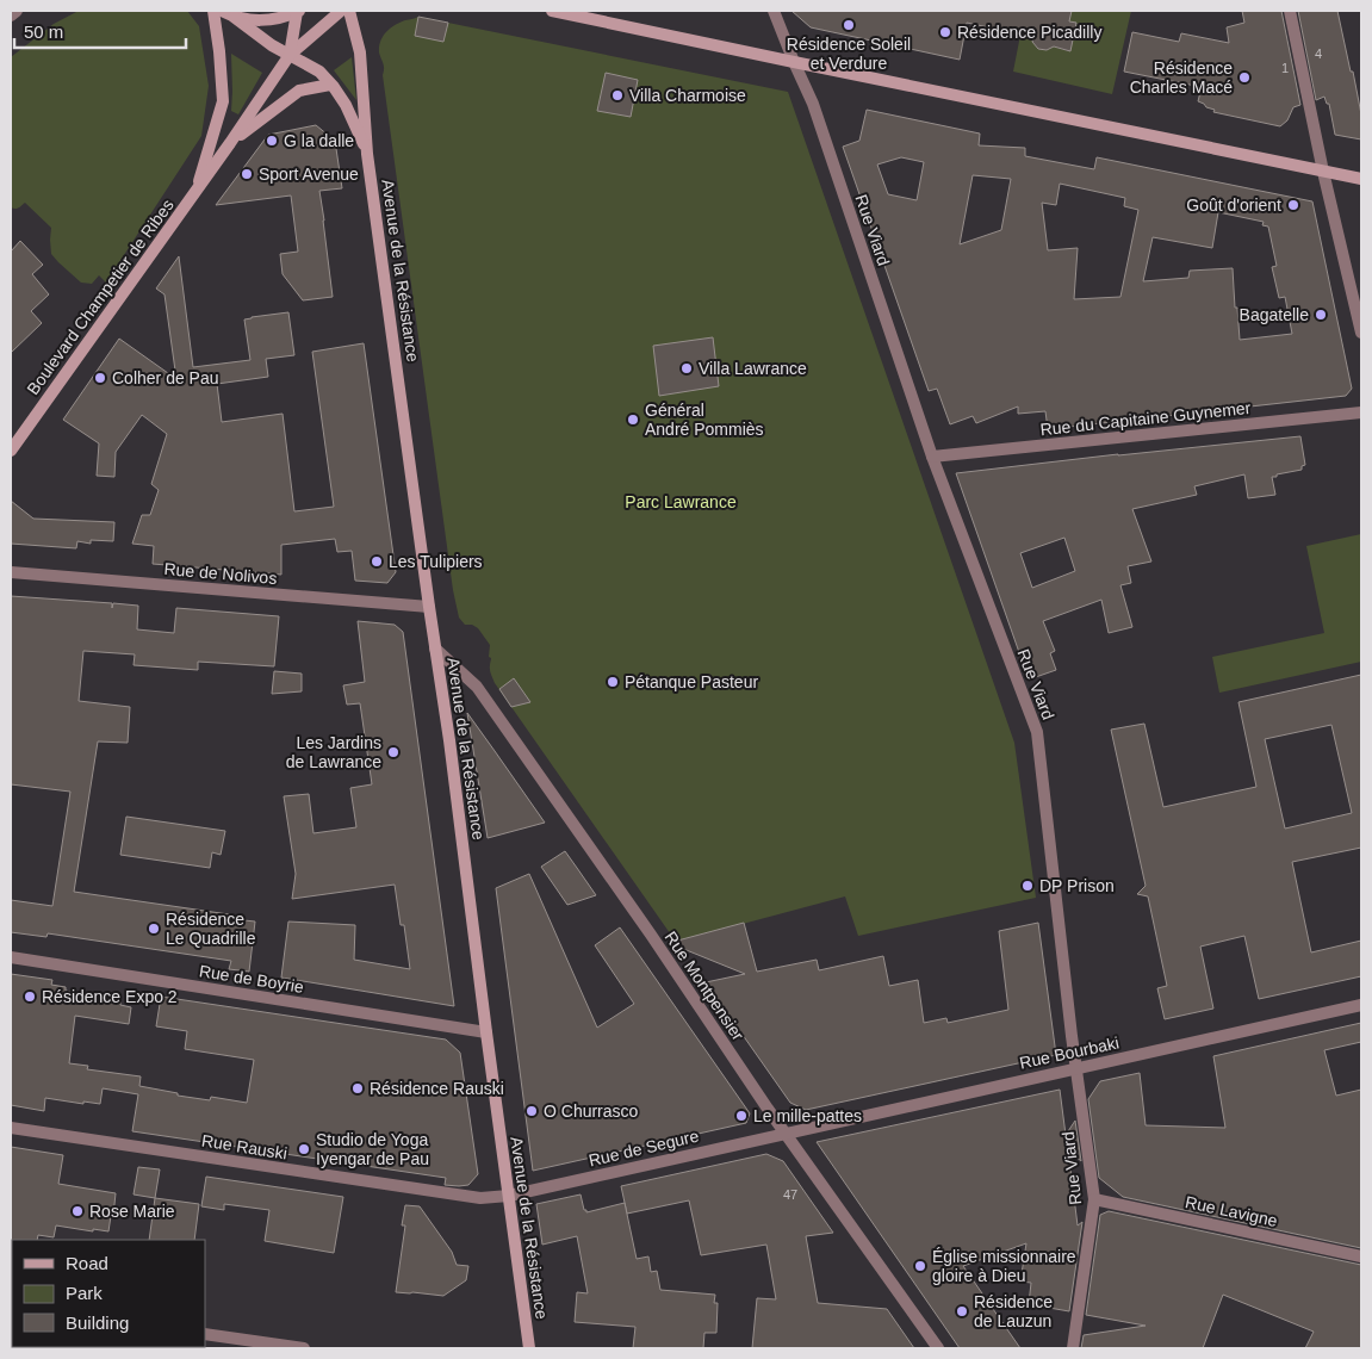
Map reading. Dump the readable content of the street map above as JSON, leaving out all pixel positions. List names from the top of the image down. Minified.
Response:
{"streets":{"main road":["Avenue de la Résistance","Boulevard Champetier de Ribes"],"street":["Rue Viard","Rue du Capitaine Guynemer","Rue de Nolivos","Rue de Boyrie","Rue Montpensier","Rue Bourbaki","Rue Rauski","Rue de Segure","Rue Lavigne"]},"crossings":[["Rue Viard","Rue du Capitaine Guynemer"],["Rue Viard","Rue Bourbaki"],["Rue Viard","Rue Lavigne"],["Avenue de la Résistance","Boulevard Champetier de Ribes"],["Avenue de la Résistance","Rue de Nolivos"],["Avenue de la Résistance","Rue de Boyrie"],["Avenue de la Résistance","Rue Montpensier"],["Avenue de la Résistance","Rue Rauski"],["Avenue de la Résistance","Rue de Segure"],["Rue Montpensier","Rue Bourbaki"],["Rue Montpensier","Rue de Segure"],["Rue Bourbaki","Rue de Segure"],["Rue Rauski","Rue de Segure"]],"parks":["Parc Lawrance"],"places":["Résidence Soleil et Verdure","Résidence Picadilly","Résidence Charles Macé","Villa Charmoise","G la dalle","Sport Avenue","Goût d'orient","Bagatelle","Villa Lawrance","Colher de Pau","Général André Pommiès","Les Tulipiers","Pétanque Pasteur","Les Jardins de Lawrance","DP Prison","Résidence Le Quadrille","Résidence Expo 2","Résidence Rauski","O Churrasco","Le mille-pattes","Studio de Yoga Iyengar de Pau","Rose Marie","Église missionnaire gloire à Dieu","Résidence de Lauzun"],"house_numbers":["4","1","47"],"legend":["Road","Park","Building"],"scale_bar":"50 m"}
